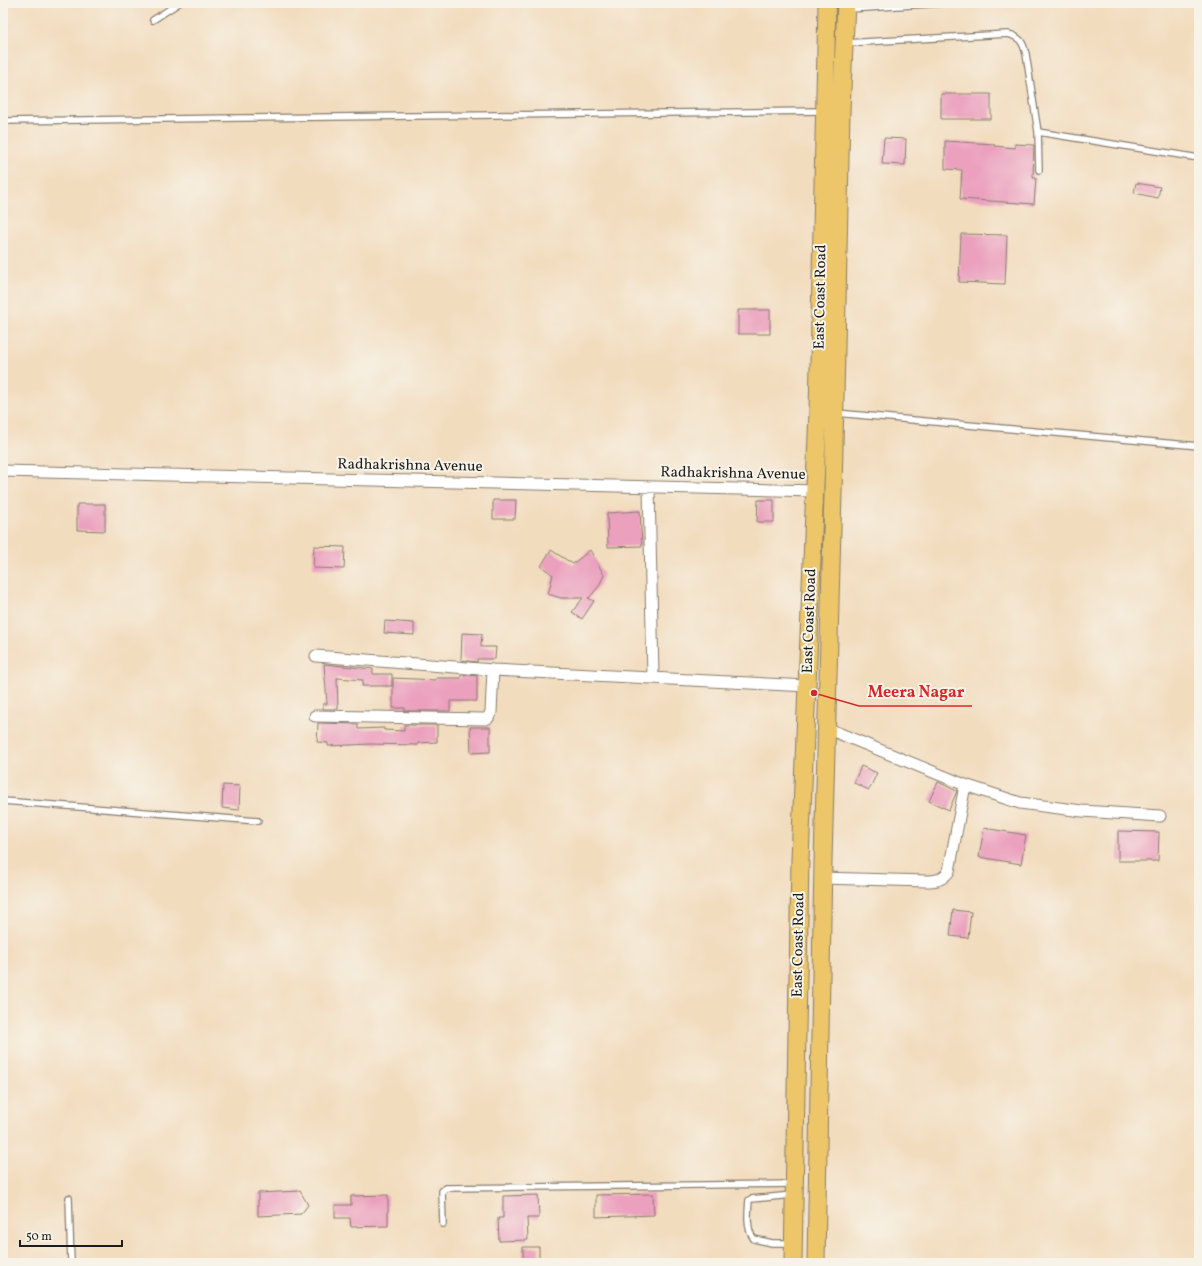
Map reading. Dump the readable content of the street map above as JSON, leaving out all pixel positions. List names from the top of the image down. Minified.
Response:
{"streets":{"main road":["East Coast Road"],"street":["Radhakrishna Avenue"]},"crossings":[["East Coast Road","Radhakrishna Avenue"]],"places":["Meera Nagar"],"scale_bar":"50 m"}
